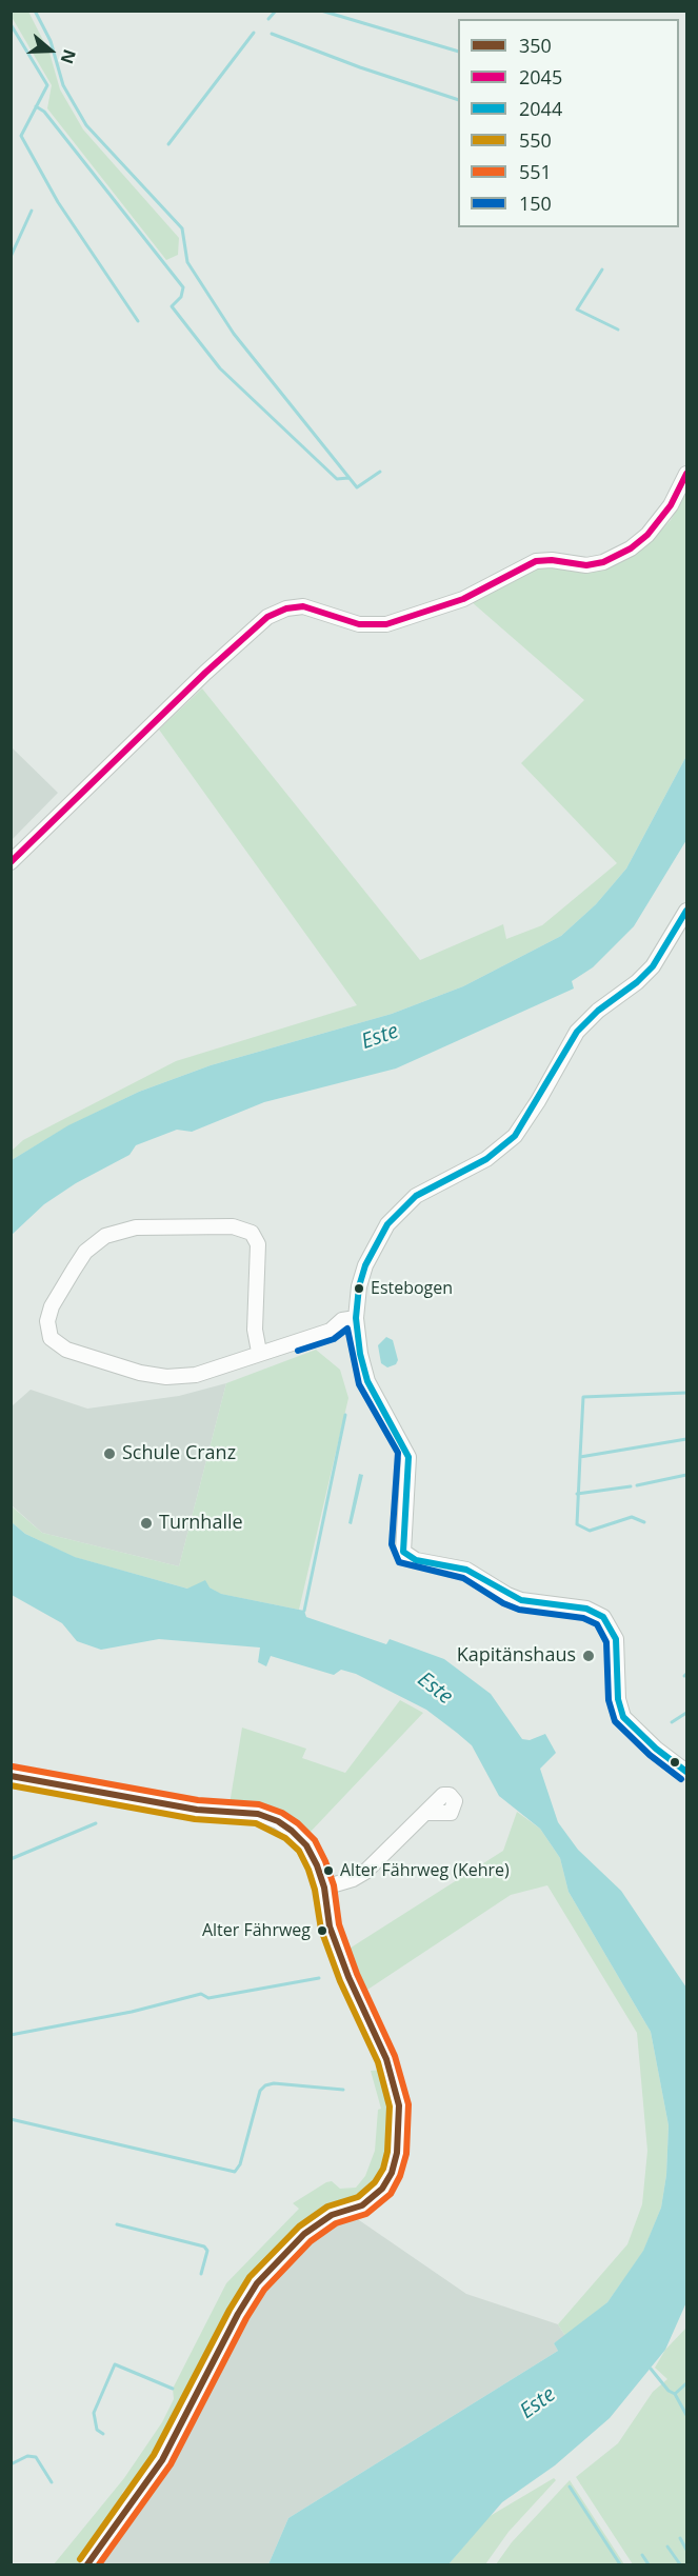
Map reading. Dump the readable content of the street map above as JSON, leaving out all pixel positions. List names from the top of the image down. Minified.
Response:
{"water":["Este"],"places":["Estebogen","Schule Cranz","Turnhalle","Kapitänshaus","Alter Fährweg (Kehre)","Alter Fährweg"],"lines":["transit line 2045","transit line 2044","transit line 150","transit line 551","transit line 350","transit line 550"],"legend":["350","2045","2044","550","551","150"],"north":"right"}
